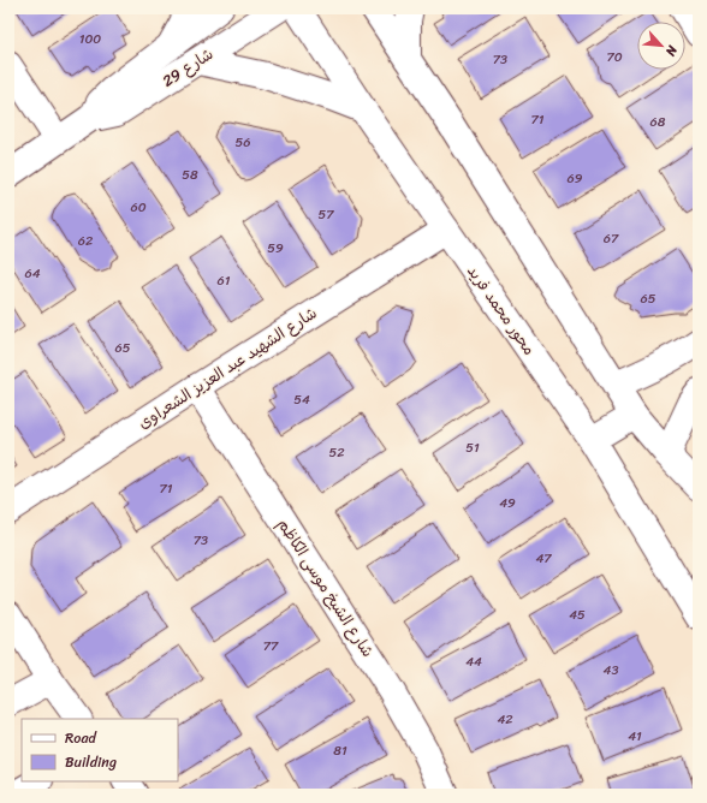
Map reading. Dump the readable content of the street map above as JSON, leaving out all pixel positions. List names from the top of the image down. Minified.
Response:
{"streets":{"street":["شارع 29","محور محمد فريد","شارع الشهيد عبد العزيز الشعراوى","شارع الشيخ موسى الكاظم"]},"crossings":[["محور محمد فريد","شارع الشهيد عبد العزيز الشعراوى"],["شارع الشهيد عبد العزيز الشعراوى","شارع الشيخ موسى الكاظم"]],"house_numbers":["100","70","73","71","68","56","58","69","60","57","67","62","59","64","61","65","65","54","51","52","71","49","73","47","45","77","44","43","42","41","81"],"legend":["Road","Building"],"north":"bottom right"}
